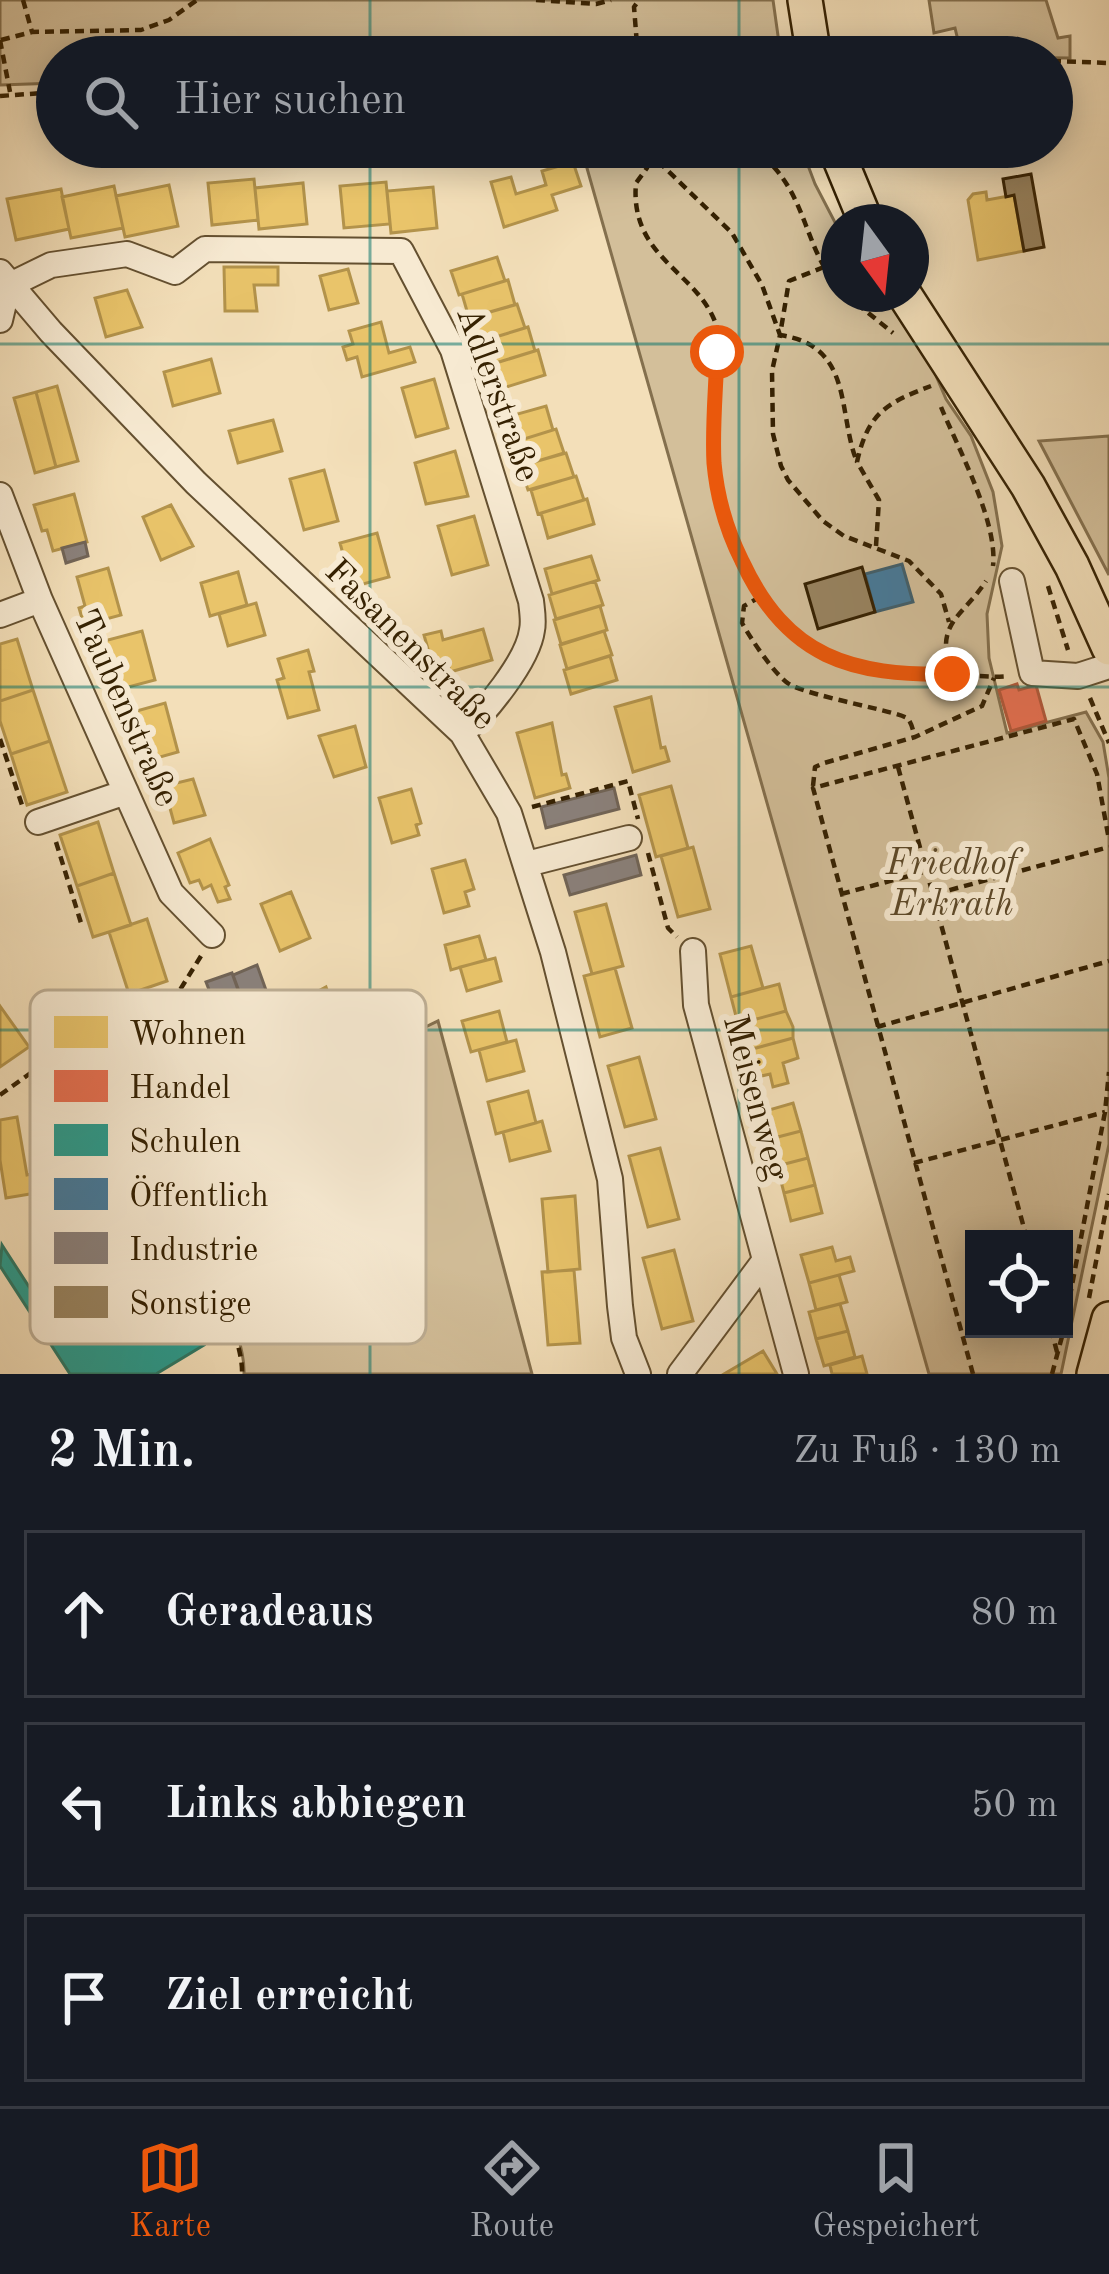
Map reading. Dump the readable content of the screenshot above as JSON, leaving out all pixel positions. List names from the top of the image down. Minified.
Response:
{"streets":{"street":["Adlerstraße","Fasanenstraße","Taubenstraße","Meisenweg"]},"crossings":[["Adlerstraße","Fasanenstraße"]],"parks":["Friedhof Erkrath"],"legend":["Wohnen","Handel","Schulen","Öffentlich","Industrie","Sonstige"],"north":"bottom","page":{"search":"Hier suchen","heading":["2 Min.","Zu Fuß · 130 m"],"list":[["Geradeaus","80 m"],["Links abbiegen","50 m"],"Ziel erreicht"],"nav":["Karte","Route","Gespeichert"]}}
